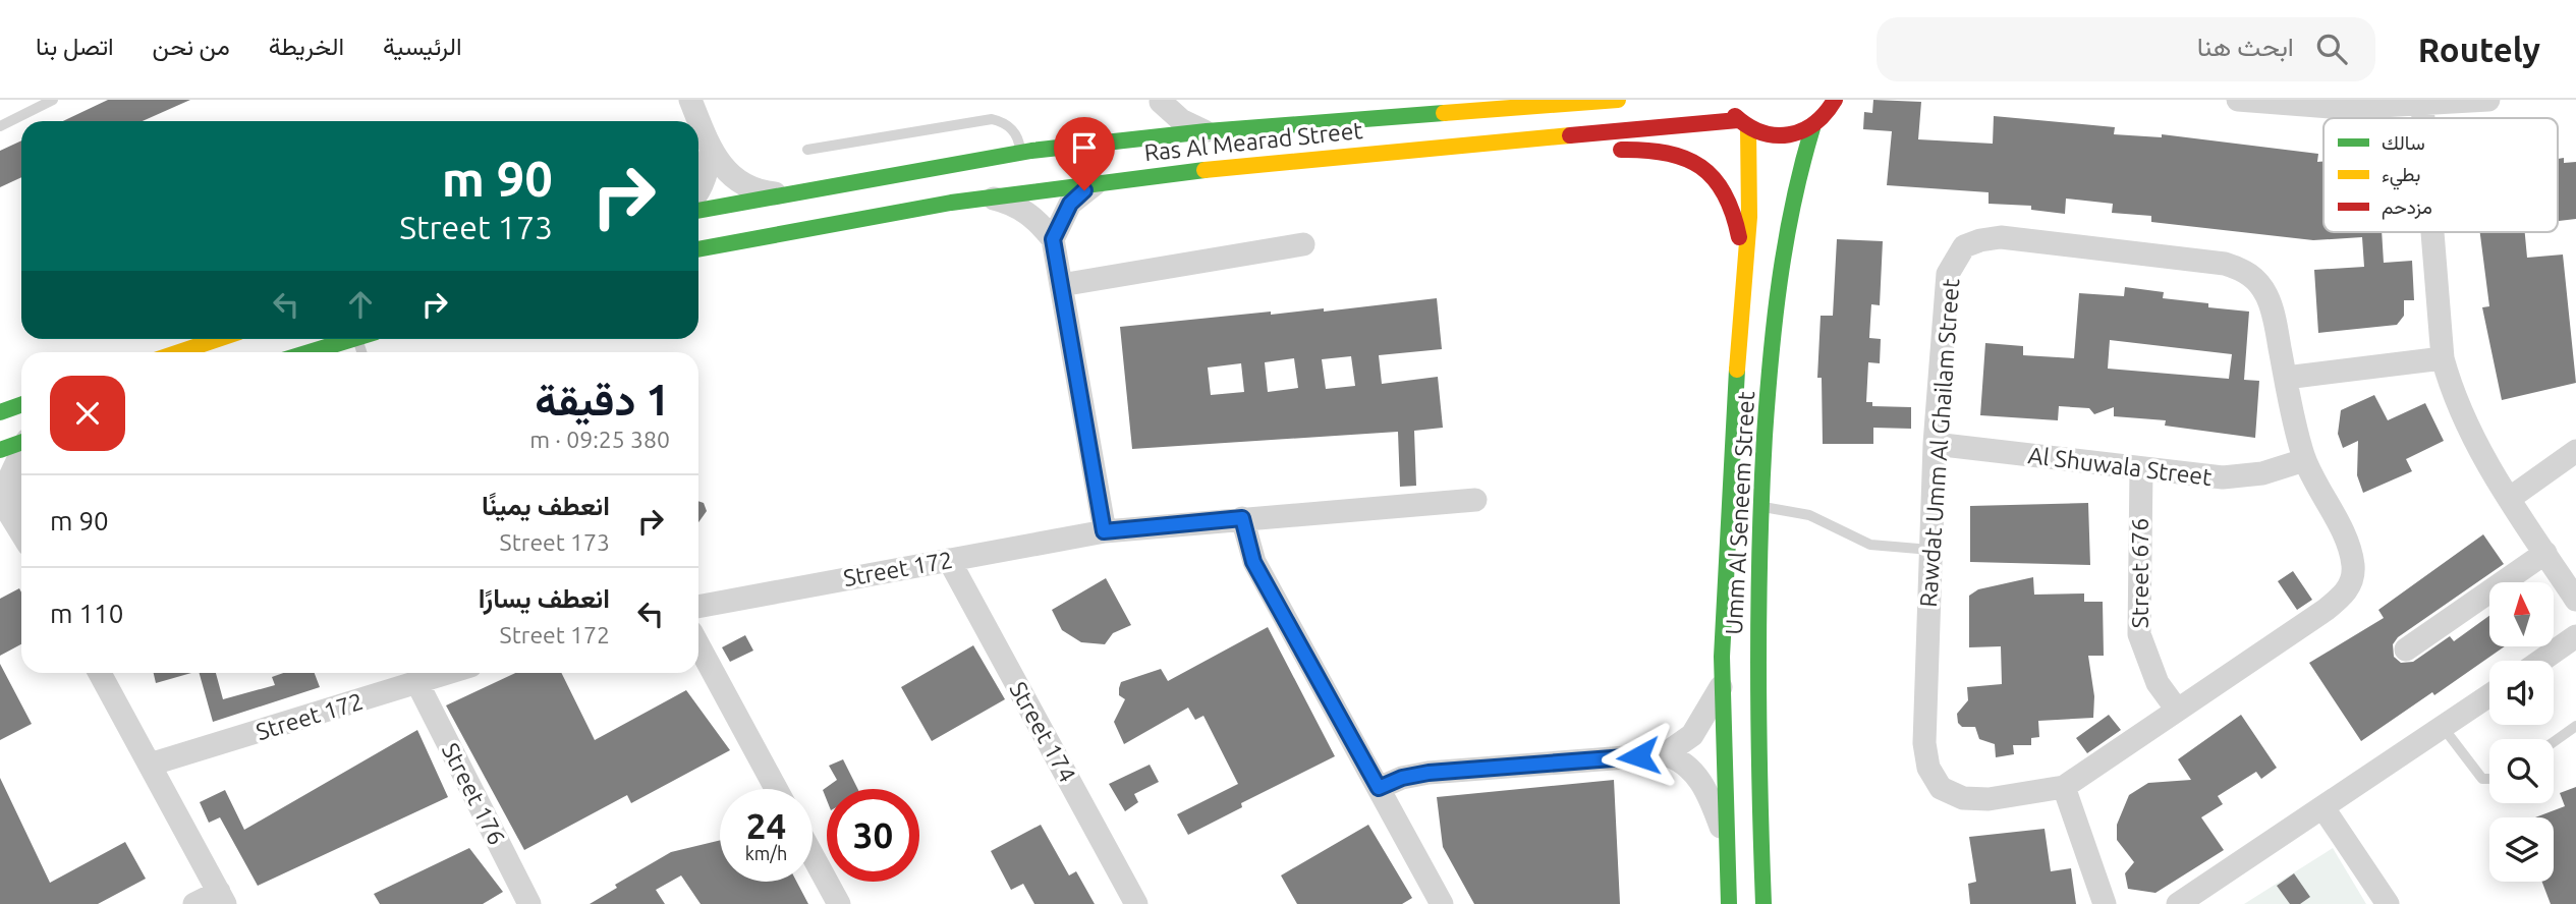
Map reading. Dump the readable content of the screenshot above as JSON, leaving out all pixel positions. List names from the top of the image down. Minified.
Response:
{"streets":{"street":["Ras Al Mearad Street","Rawdat Umm Al Ghailam Street","Al Shuwala Street","Umm Al Seneem Street","Street 172","Street 676","Street 174","Street 176"]},"crossings":[["Ras Al Mearad Street","Umm Al Seneem Street"],["Rawdat Umm Al Ghailam Street","Al Shuwala Street"],["Rawdat Umm Al Ghailam Street","Street 676"],["Al Shuwala Street","Street 676"],["Street 172","Street 174"],["Street 172","Street 176"]],"legend":["سالك","بطيء","مزدحم"],"north":"top","page":{"header":"Routely","search":"ابحث هنا","nav":["الرئيسية","الخريطة","من نحن","اتصل بنا"],"turn":["90 m","Street 173"],"heading":["1 دقيقة","380 m · 09:25"],"list":[{"name":"انعطف يمينًا","note":"Street 173","value":"90 m"},{"name":"انعطف يسارًا","note":"Street 172","value":"110 m"}],"speed":"24 km/h","limit":"30"}}
